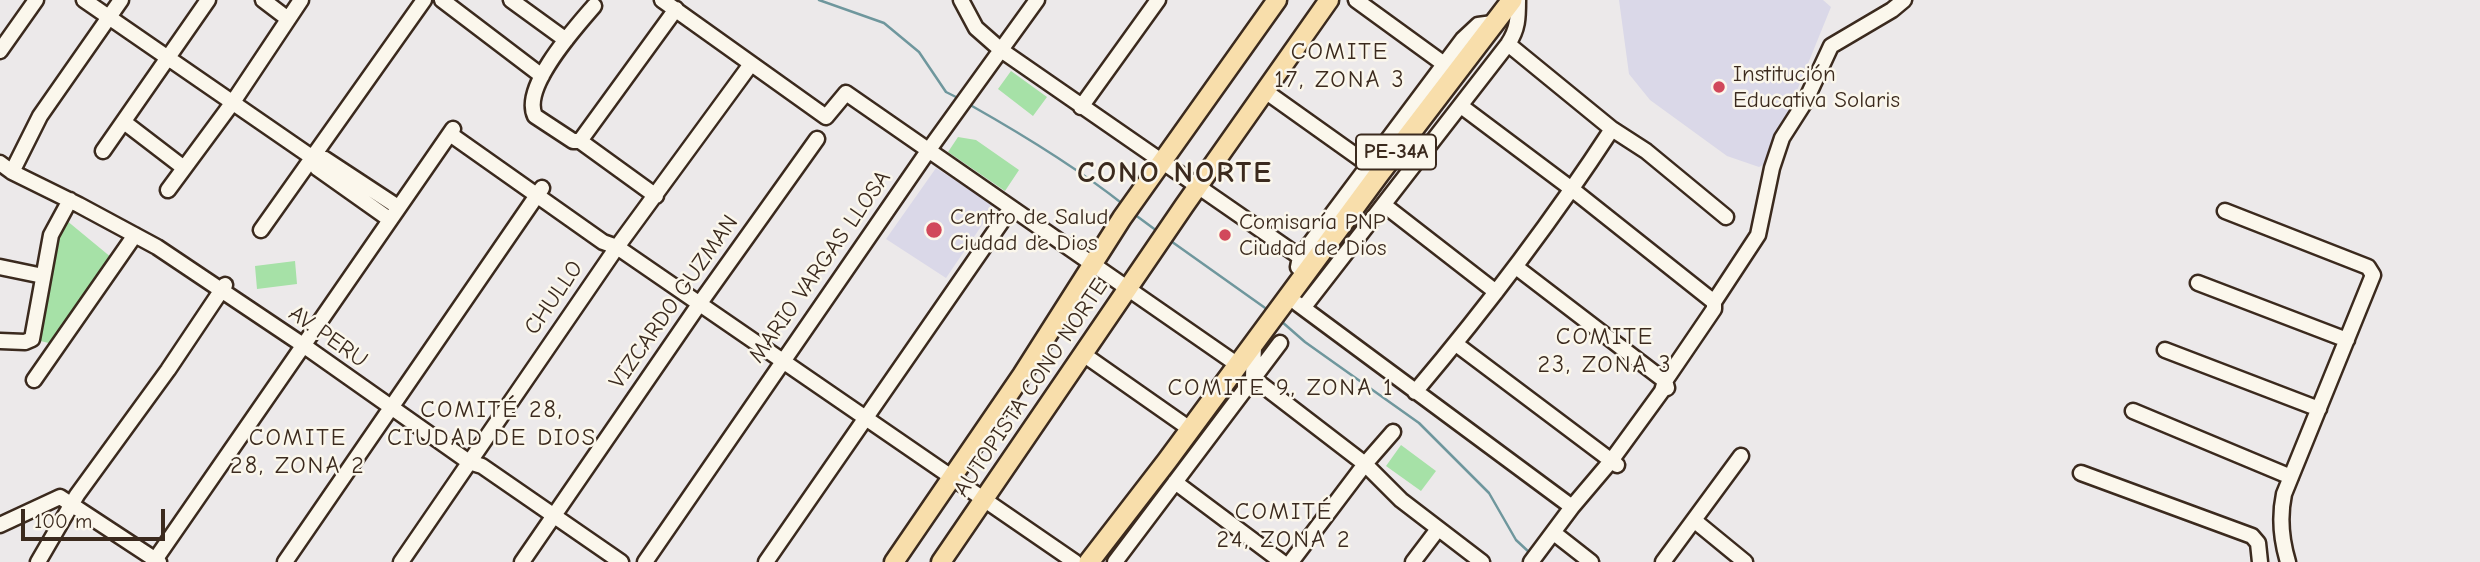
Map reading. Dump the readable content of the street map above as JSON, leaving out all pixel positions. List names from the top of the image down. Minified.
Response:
{"streets":{"highway":["PE-34A"],"main road":["AUTOPISTA CONO NORTE"],"street":["MARIO VARGAS LLOSA","CHULLO","VIZCARDO GUZMAN"]},"districts":["COMITE 17, ZONA 3","CONO NORTE","COMITE 23, ZONA 3","COMITE 9, ZONA 1","COMITÉ 28, CIUDAD DE DIOS","COMITE 28, ZONA 2","COMITÉ 24, ZONA 2"],"places":["Institución Educativa Solaris","Centro de Salud Ciudad de Dios","Comisaría PNP Ciudad de Dios"],"scale_bar":"100 m"}
